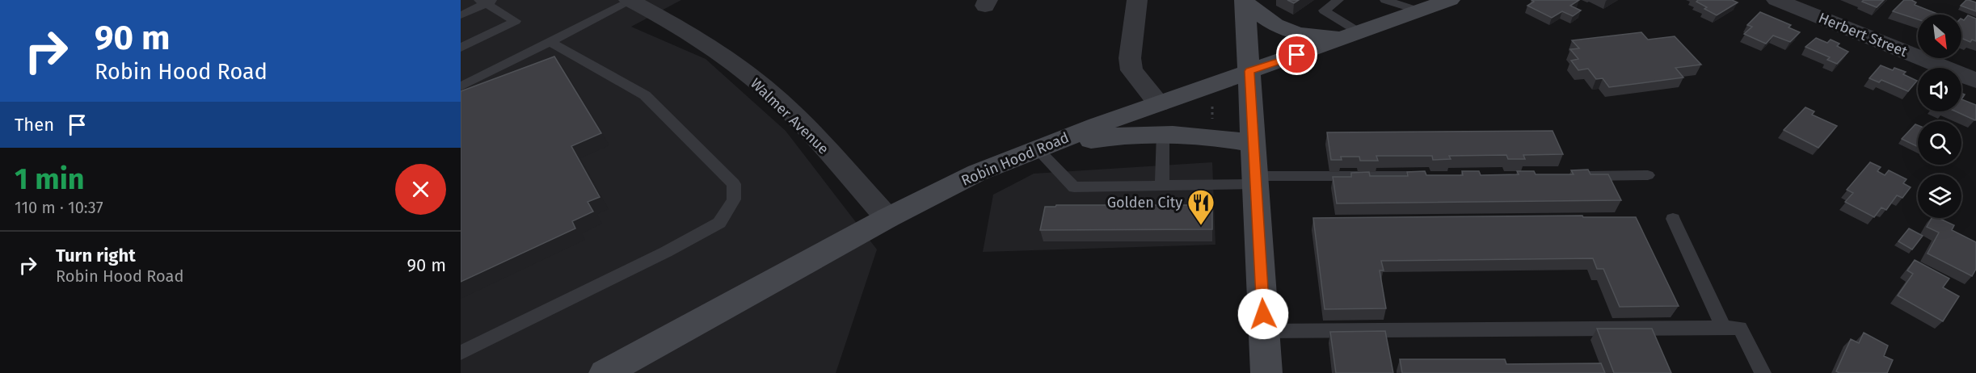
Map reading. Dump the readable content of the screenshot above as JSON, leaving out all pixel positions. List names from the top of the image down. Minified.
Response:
{"streets":{"street":["Herbert Street","Walmer Avenue","Robin Hood Road"]},"crossings":[["Walmer Avenue","Robin Hood Road"]],"places":{"restaurant":["Golden City"]},"north":"bottom right","page":{"turn":["90 m","Robin Hood Road"],"then":"Then","heading":["1 min","110 m · 10:37"],"list":[{"name":"Turn right","note":"Robin Hood Road","value":"90 m"}]}}
